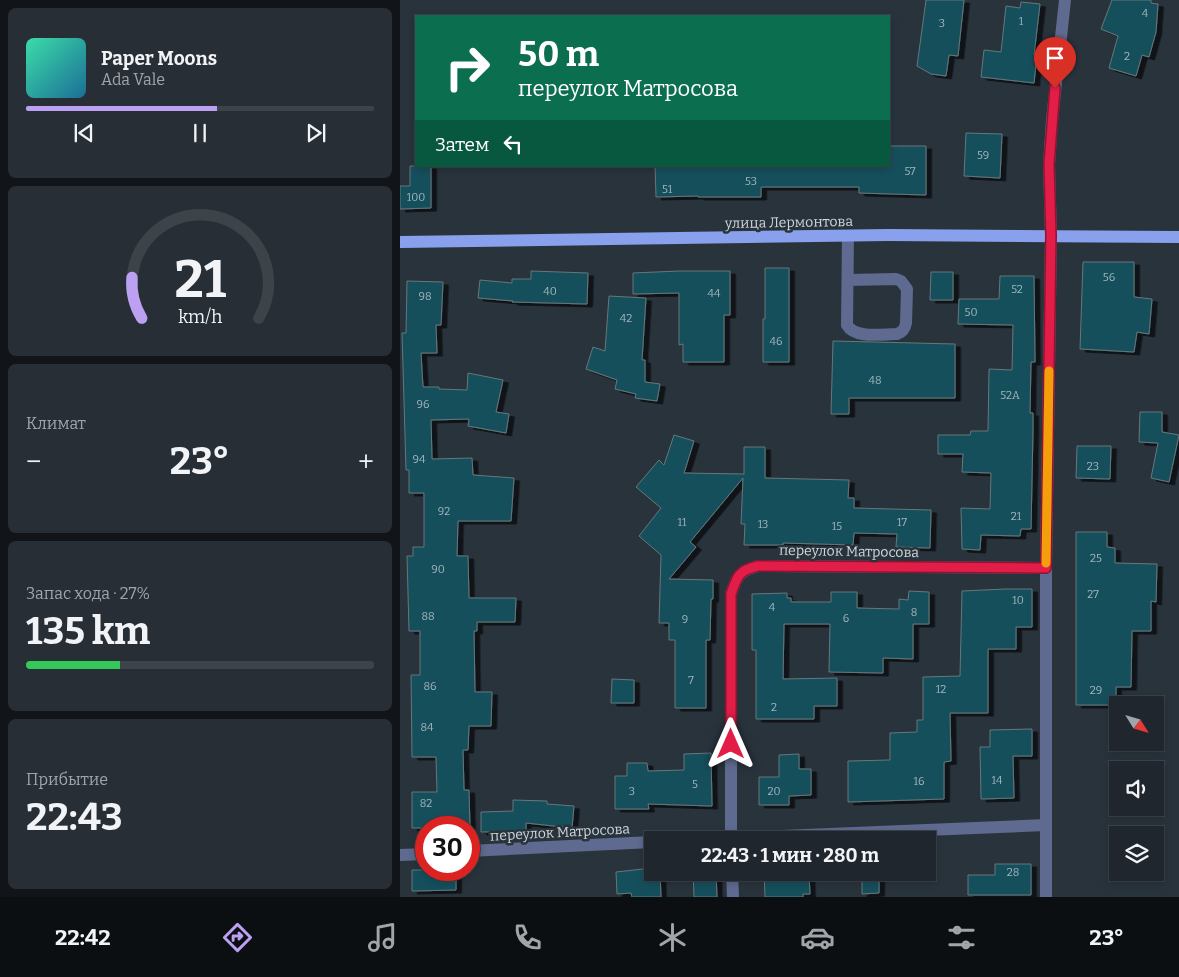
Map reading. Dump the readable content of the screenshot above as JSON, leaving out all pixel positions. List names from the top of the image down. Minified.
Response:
{"streets":{"main road":["улица Лермонтова"],"street":["переулок Матросова"]},"house_numbers":["4","1","3","2","59","57","53","51","100","56","52","40","44","98","50","42","46","48","52А","96","94","23","92","21","11","17","13","15","25","90","27","10","4","8","88","6","9","7","86","12","29","2","84","14","16","5","3","20","82","28"],"north":"bottom right","page":{"turn":["50 m","переулок Матросова"],"song":["Paper Moons","Ada Vale"],"then":"Затем","tile":["Климат",["Запас хода · 27%","135 km"],["Прибытие","22:43"]],"heat":["−","23°","+"],"limit":"30","trip":"22:43 · 1 мин · 280 m","tabs":["22:42","23°"],"gauge":["21","km/h"]}}
